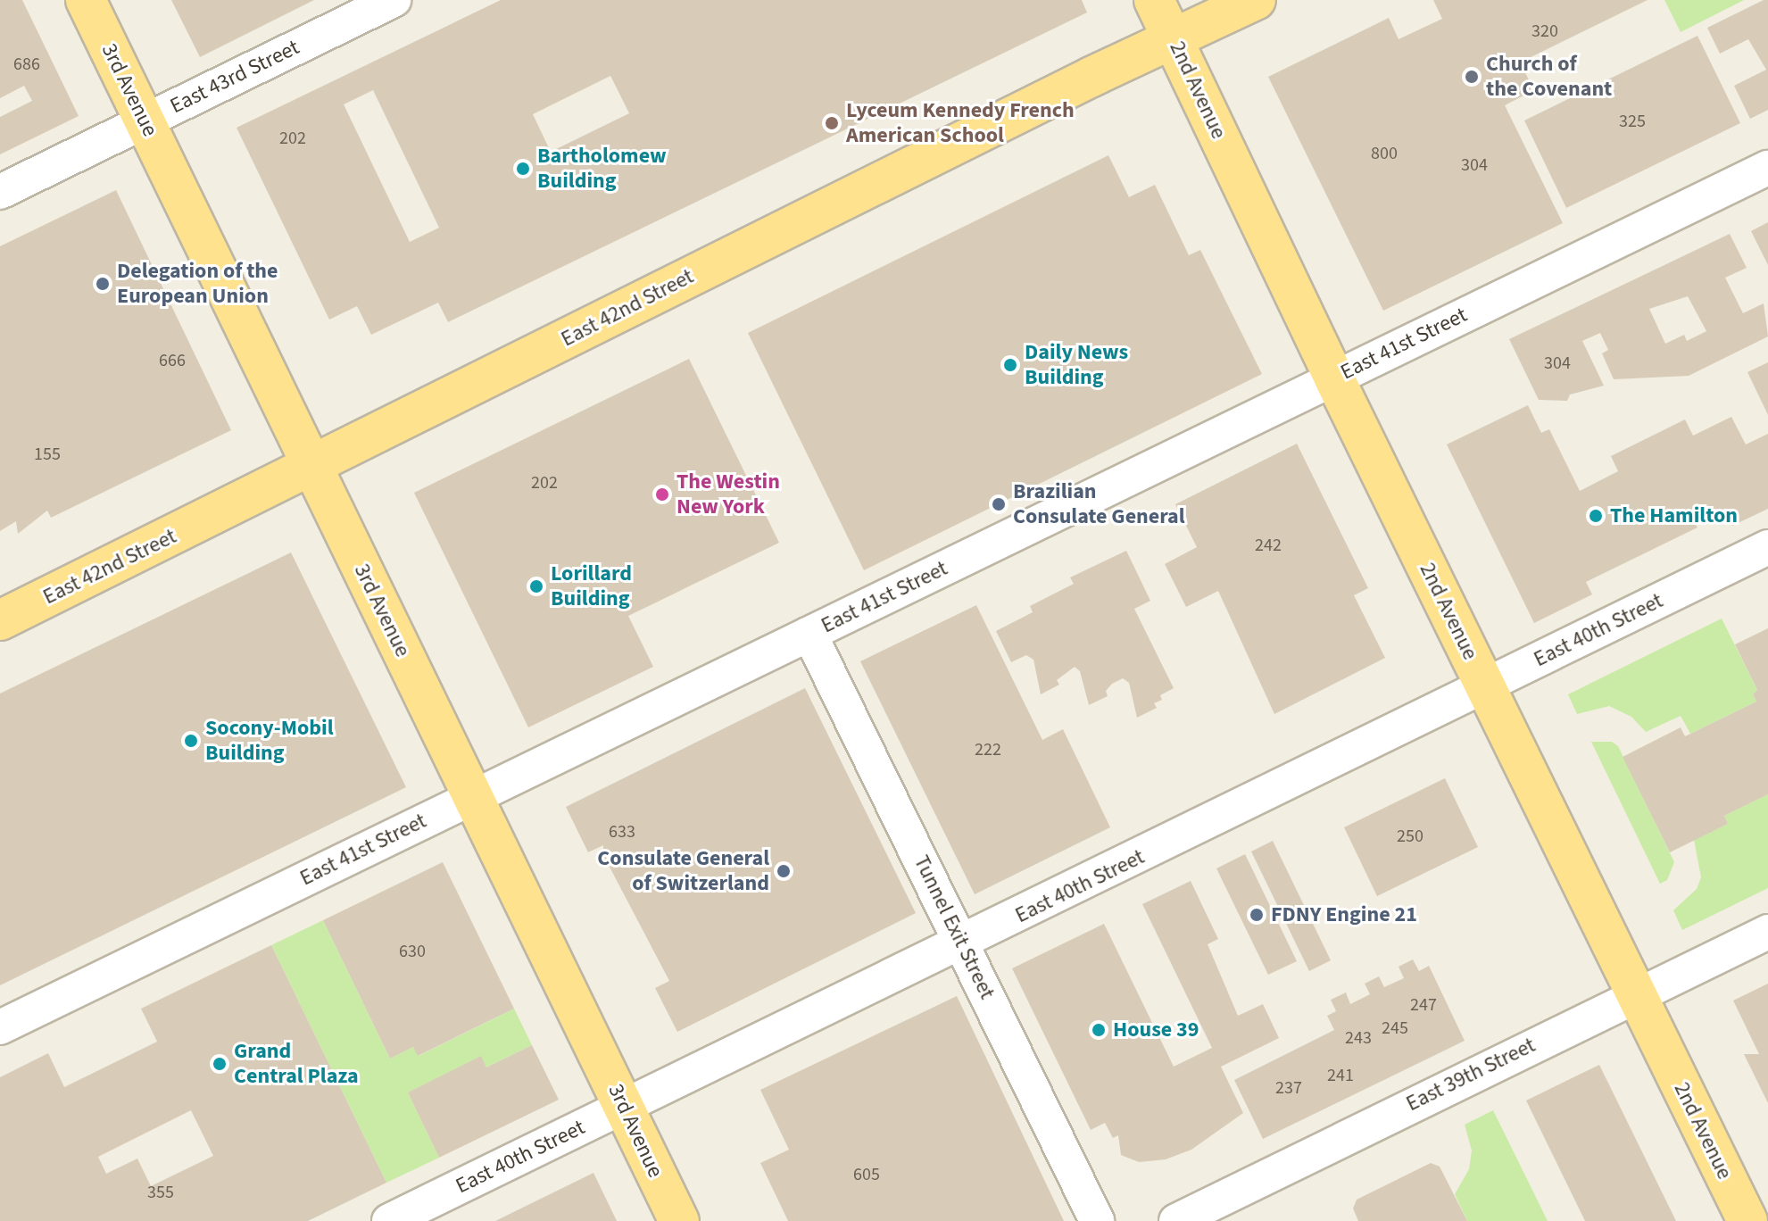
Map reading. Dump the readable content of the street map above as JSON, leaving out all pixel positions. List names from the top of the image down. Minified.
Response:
{"streets":{"main road":["3rd Avenue","2nd Avenue","East 42nd Street"],"street":["East 43rd Street","East 41st Street","East 40th Street","Tunnel Exit Street","East 39th Street"]},"crossings":[["East 43rd Street","3rd Avenue"],["3rd Avenue","East 42nd Street"],["3rd Avenue","East 41st Street"],["3rd Avenue","East 40th Street"],["2nd Avenue","East 42nd Street"],["2nd Avenue","East 41st Street"],["2nd Avenue","East 40th Street"],["2nd Avenue","East 39th Street"],["East 41st Street","Tunnel Exit Street"],["East 40th Street","Tunnel Exit Street"]],"places":["Church of the Covenant","Lyceum Kennedy French American School","Bartholomew Building","Delegation of the European Union","Daily News Building","The Westin New York","Brazilian Consulate General","The Hamilton","Lorillard Building","Socony-Mobil Building","Consulate General of Switzerland","FDNY Engine 21","House 39","Grand Central Plaza"],"house_numbers":["320","686","325","202","800","304","666","304","155","202","242","222","633","250","630","247","245","243","241","237","605","355"]}
